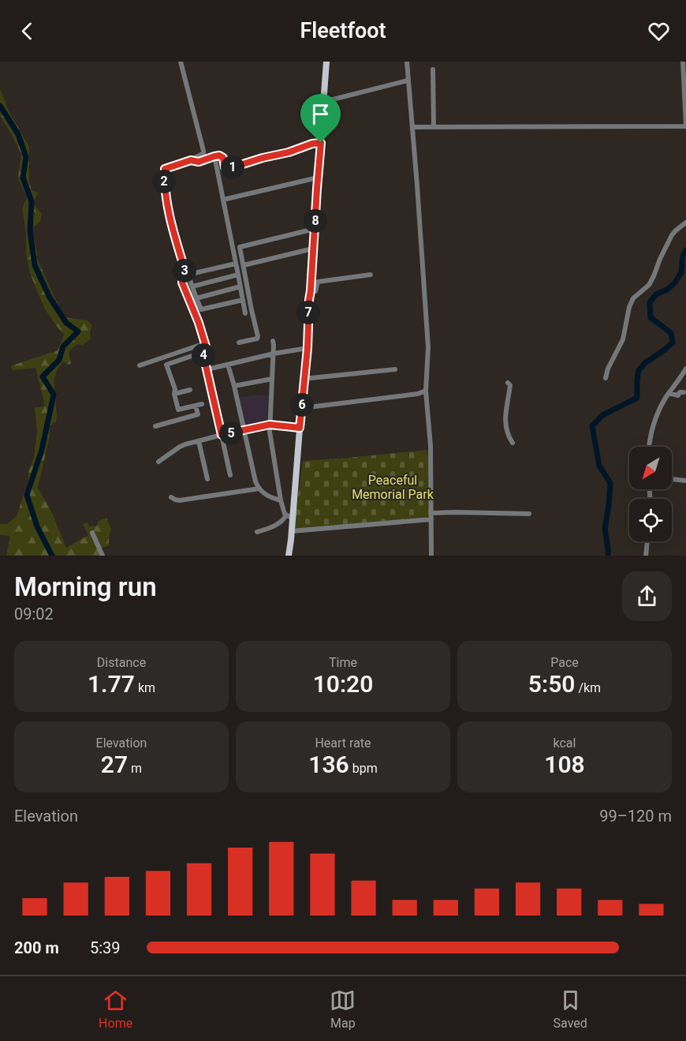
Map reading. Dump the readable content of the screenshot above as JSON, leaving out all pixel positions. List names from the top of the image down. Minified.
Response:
{"parks":["Peaceful Memorial Park"],"north":"bottom left","page":{"header":"Fleetfoot","pins":["1","2","8","3","7","4","6","5"],"heading":["Morning run","09:02"],"stats":[["Distance","1.77 km"],["Time","10:20"],["Pace","5:50 /km"],["Elevation","27 m"],["Heart rate","136 bpm"],["kcal","108"]],"chart":["Elevation","99–120 m"],"list":[{"name":"200 m","note":"5:39"}],"tabs":["Home","Map","Saved"]}}
